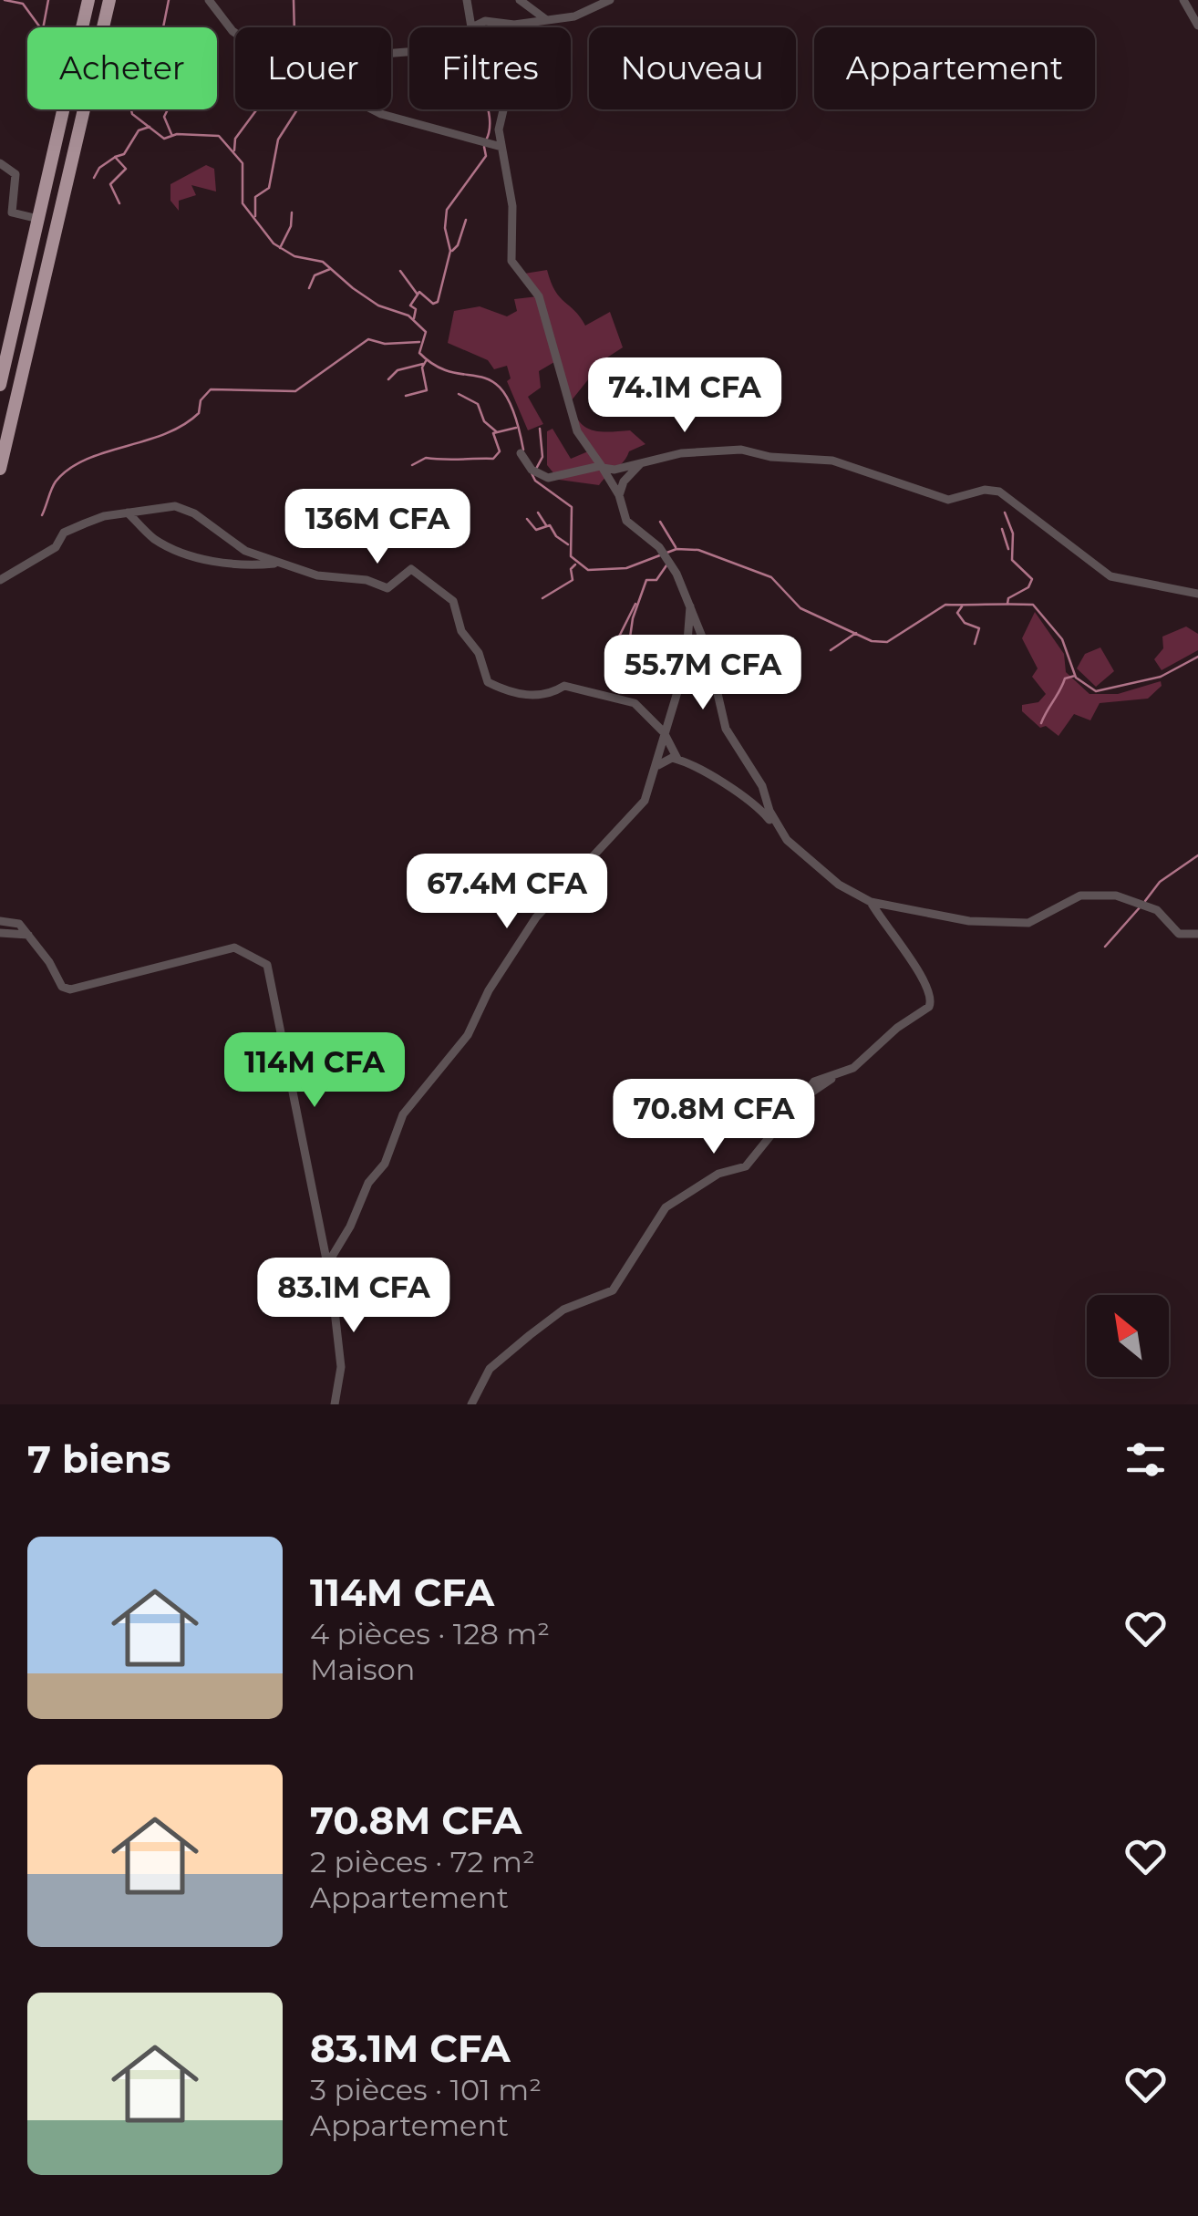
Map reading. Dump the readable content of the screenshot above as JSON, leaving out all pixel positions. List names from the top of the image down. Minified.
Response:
{"north":"top left","page":{"chip":["Acheter","Louer","Filtres","Nouveau","Appartement"],"price":["74.1M CFA","136M CFA","55.7M CFA","67.4M CFA","114M CFA","70.8M CFA","83.1M CFA"],"heading":"7 biens","list":[{"name":"114M CFA","note":"4 pièces · 128 m² · Maison"},{"name":"70.8M CFA","note":"2 pièces · 72 m² · Appartement"},{"name":"83.1M CFA","note":"3 pièces · 101 m² · Appartement"}]}}
